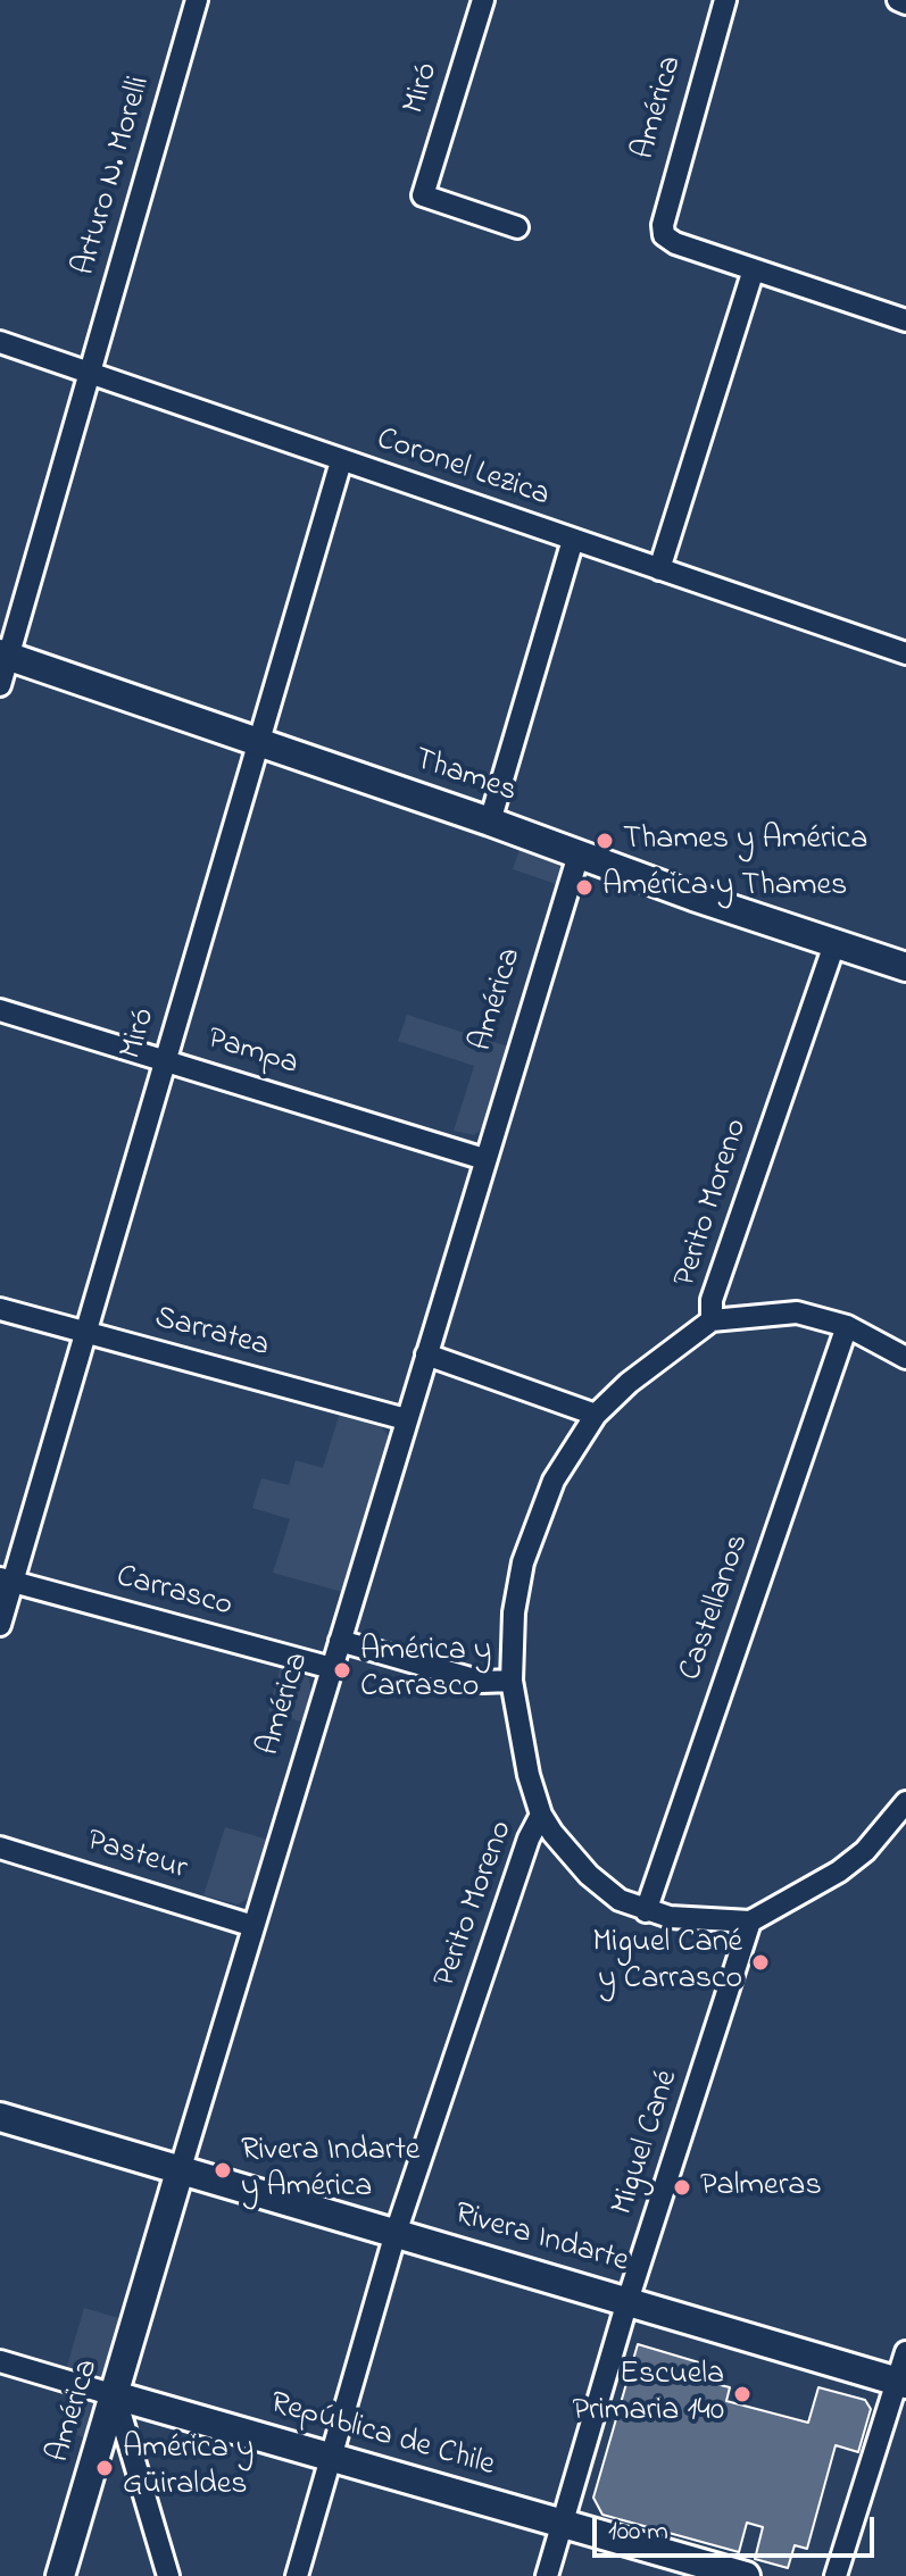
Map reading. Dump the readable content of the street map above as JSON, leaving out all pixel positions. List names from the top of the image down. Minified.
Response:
{"streets":{"street":["Miró","América","Arturo N. Morelli","Coronel Lezica","Thames","Pampa","Perito Moreno","Sarratea","Carrasco","Castellanos","Pasteur","Miguel Cané","Rivera Indarte","República de Chile"]},"crossings":[["Miró","Coronel Lezica"],["Miró","Thames"],["Miró","Pampa"],["Miró","Sarratea"],["Miró","Carrasco"],["América","Thames"],["América","Pampa"],["América","Sarratea"],["América","Carrasco"],["América","Pasteur"],["América","Rivera Indarte"],["América","República de Chile"],["Arturo N. Morelli","Coronel Lezica"],["Arturo N. Morelli","Thames"],["Thames","Perito Moreno"],["Perito Moreno","Rivera Indarte"],["Perito Moreno","República de Chile"],["Miguel Cané","Rivera Indarte"],["Miguel Cané","República de Chile"]],"places":["Thames y América","América y Thames","América y Carrasco","Miguel Cané y Carrasco","Rivera Indarte y América","Palmeras","Escuela Primaria 140","América y Güiraldes"],"scale_bar":"100 m"}
